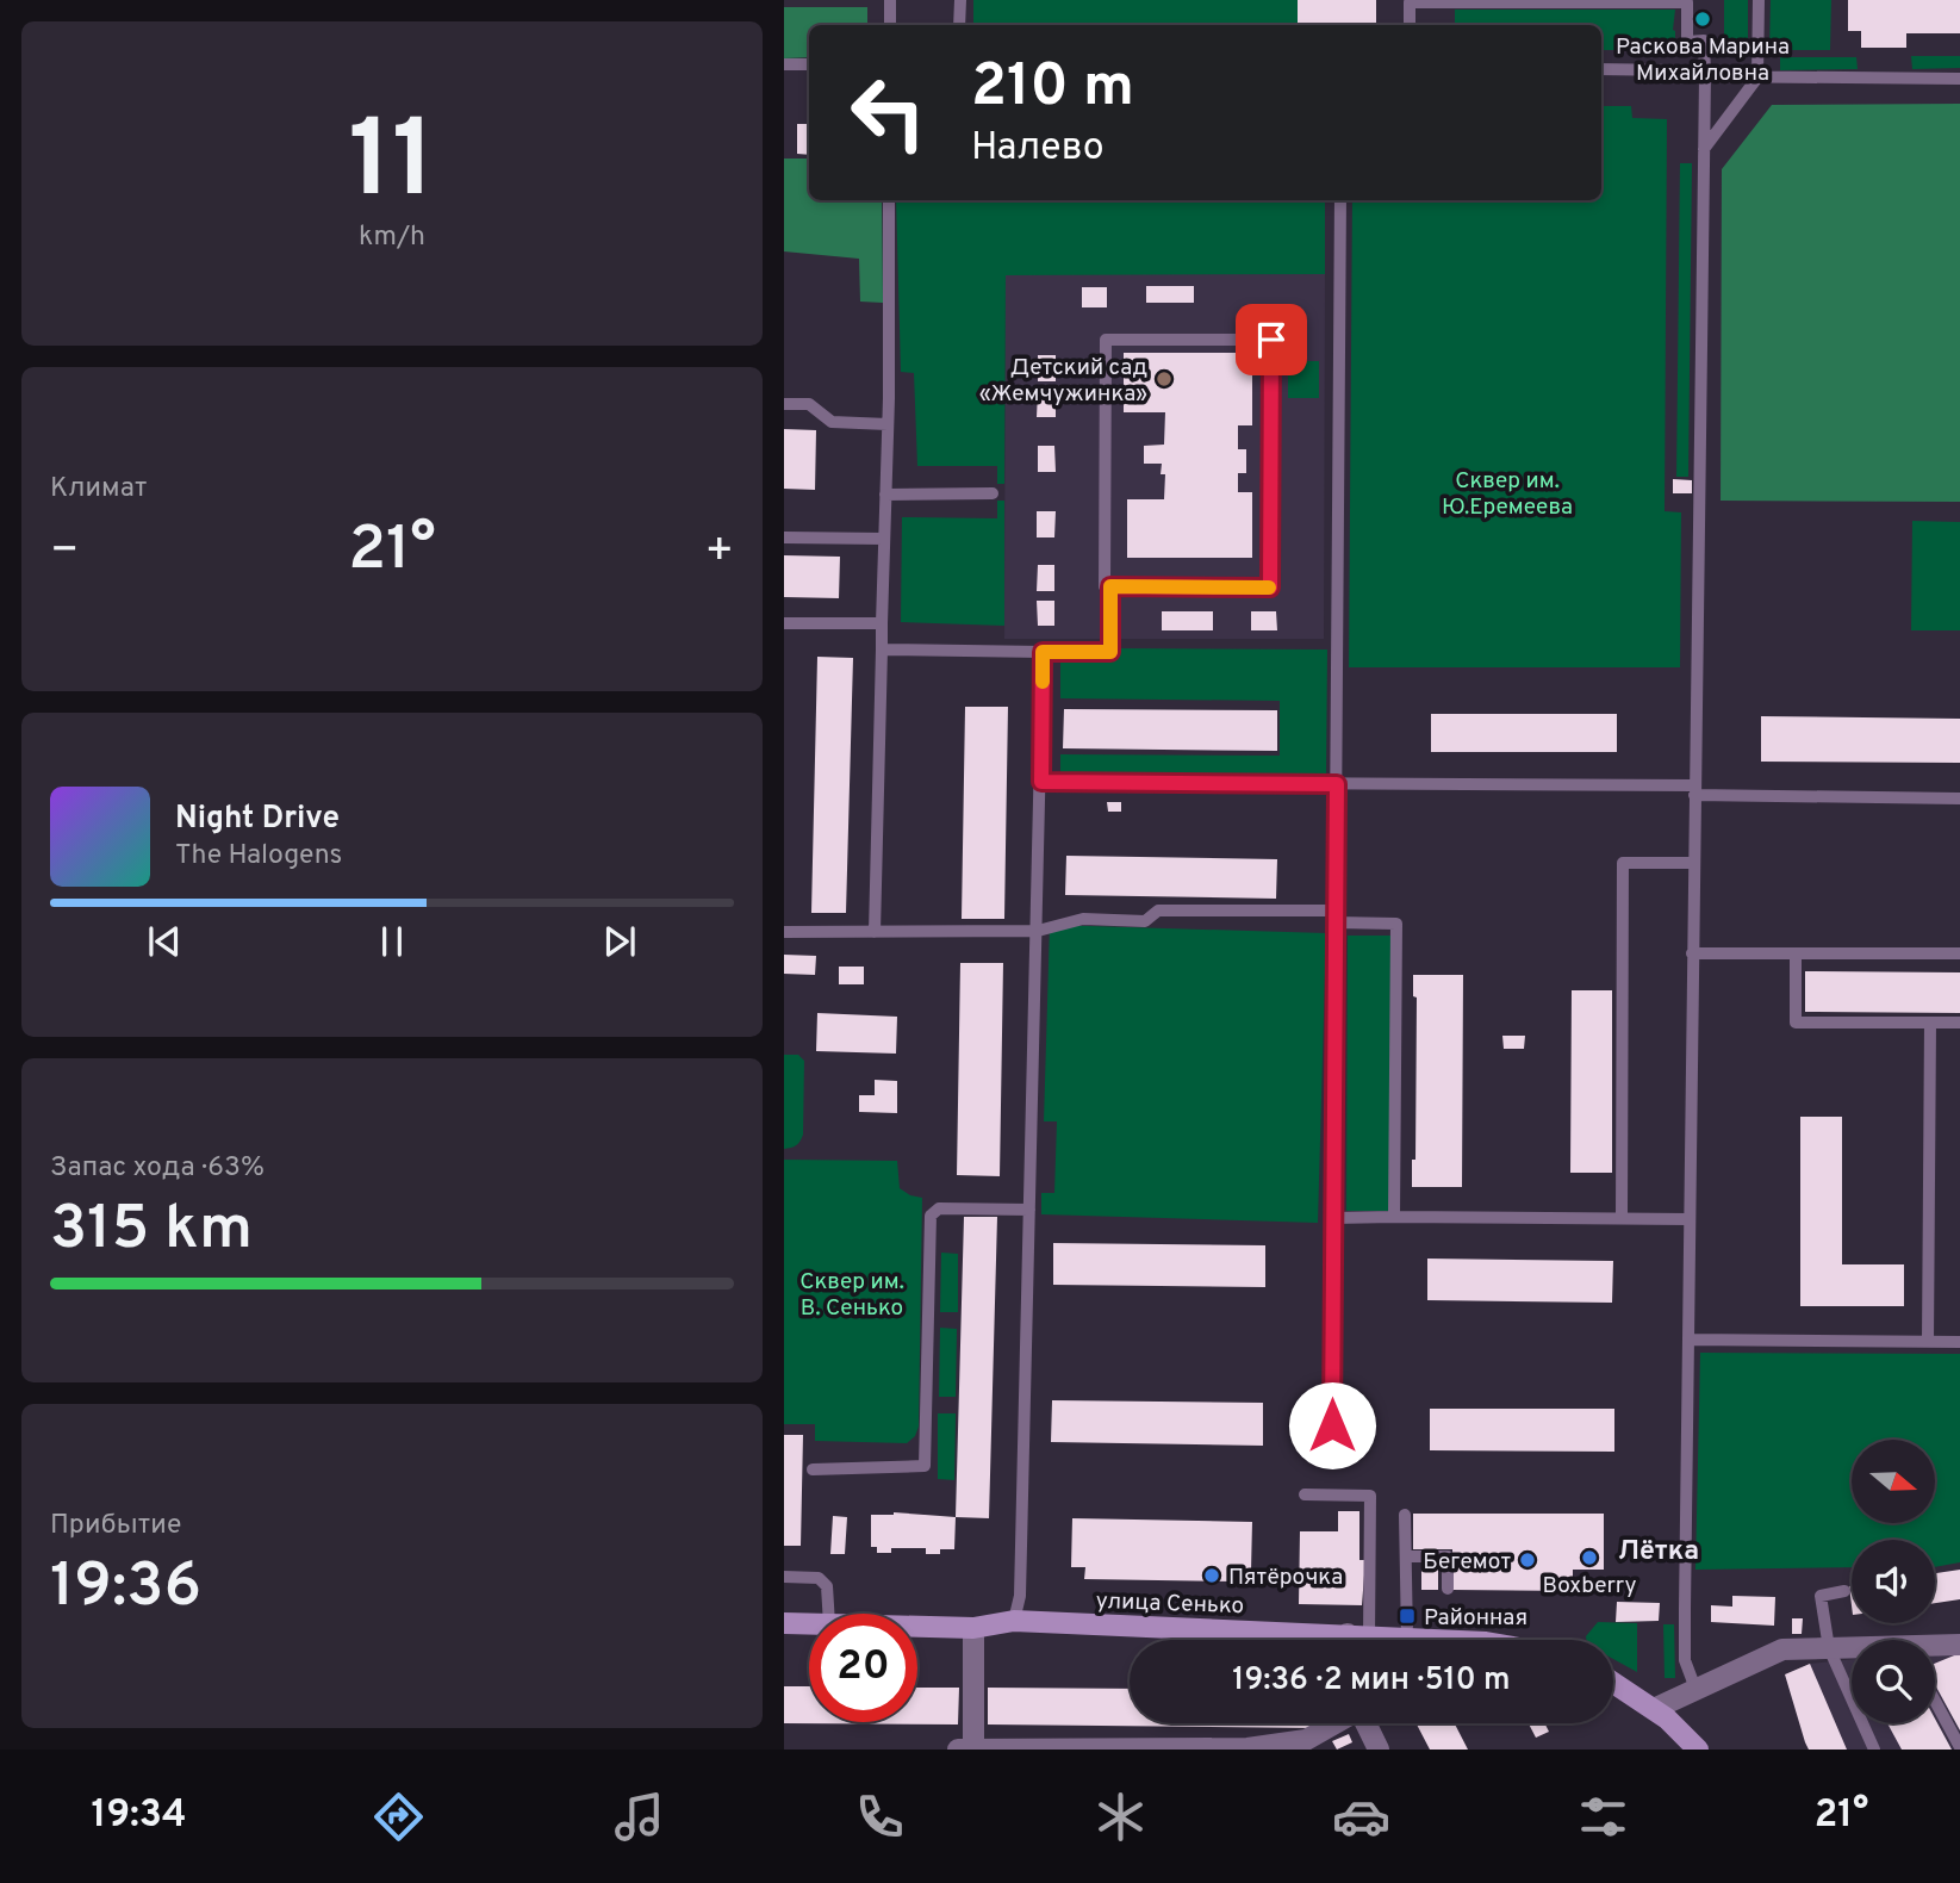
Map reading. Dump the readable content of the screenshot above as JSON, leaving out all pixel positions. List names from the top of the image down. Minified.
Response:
{"streets":{"street":["улица Сенько"]},"districts":["Лётка"],"parks":["Сквер им. Ю.Еремеева","Сквер им. В. Сенько"],"places":{"other":["Раскова Марина Михайловна","Детский сад «Жемчужинка»","Boxberry","Бегемот","Пятёрочка"],"transit":["Районная"]},"north":"right","page":{"tile":[["11","km/h"],"Климат",["Запас хода · 63%","315 km"],["Прибытие","19:36"]],"turn":["210 m","Налево"],"heat":["−","21°","+"],"song":["Night Drive","The Halogens"],"limit":"20","trip":"19:36 · 2 мин · 510 m","tabs":["19:34","21°"]}}
